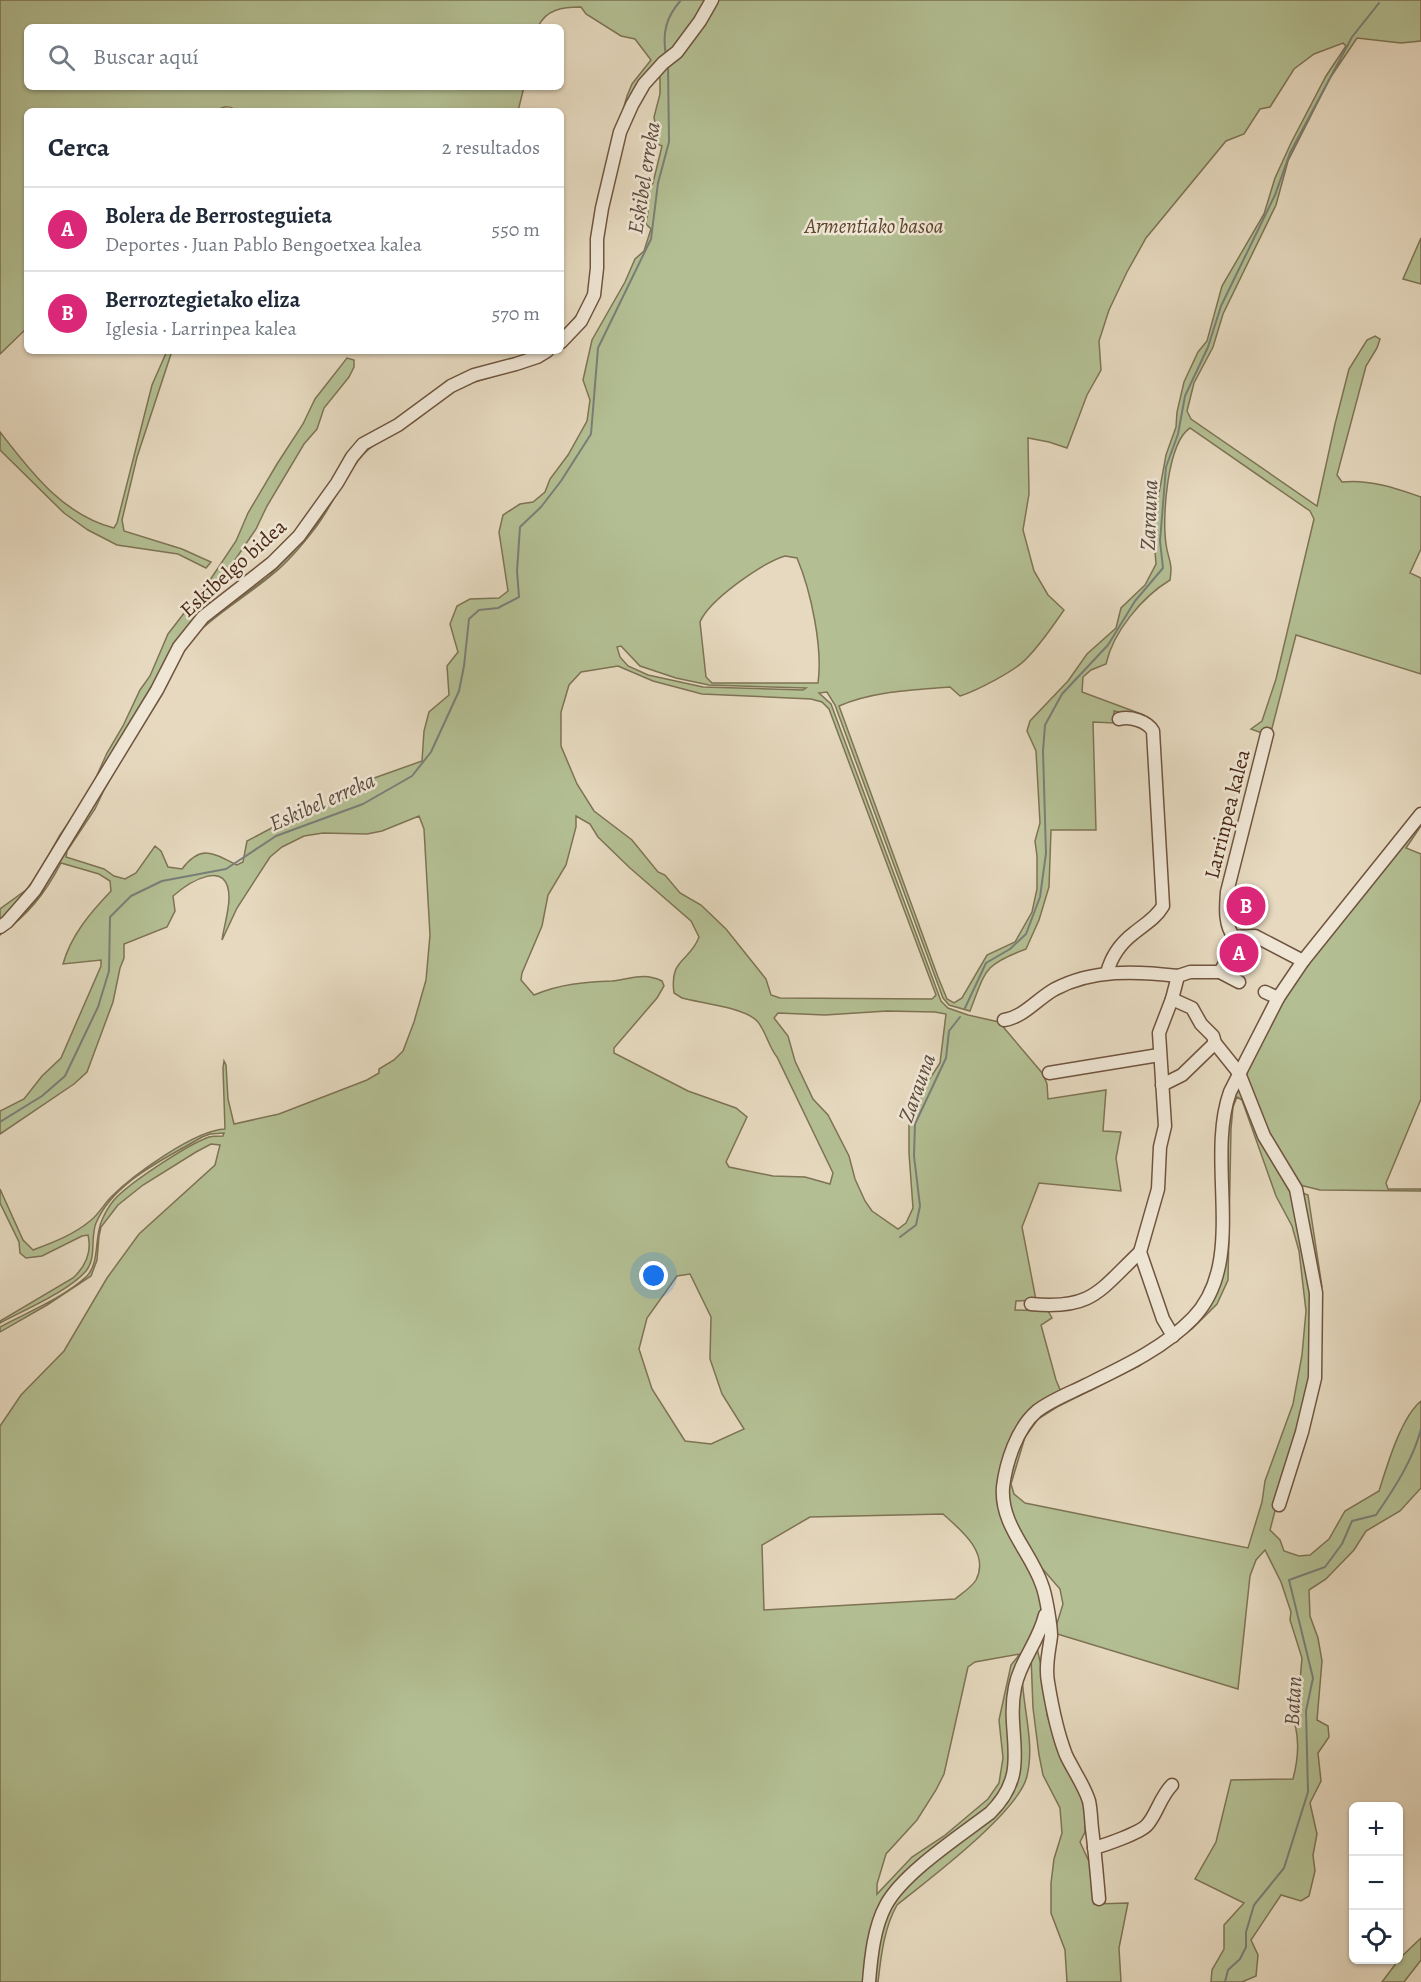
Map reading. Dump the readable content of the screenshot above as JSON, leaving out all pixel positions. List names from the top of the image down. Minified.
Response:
{"streets":{"street":["Eskibelgo bidea","Larrinpea kalea"]},"water":["Eskibel erreka","Zarauna","Batan"],"parks":["Armentiako basoa"],"page":{"search":"Buscar aquí","heading":["Cerca","2 resultados"],"list":[{"mark":"A","name":"Bolera de Berrosteguieta","note":"Deportes · Juan Pablo Bengoetxea kalea","value":"550 m"},{"mark":"B","name":"Berroztegietako eliza","note":"Iglesia · Larrinpea kalea","value":"570 m"}],"pins":["B","A"],"map_buttons":["+","−"]}}
